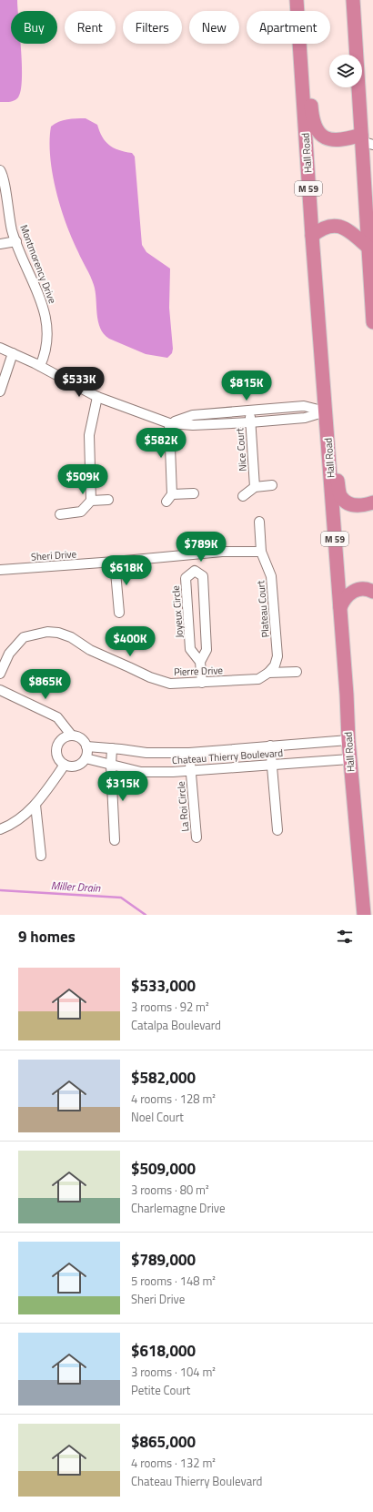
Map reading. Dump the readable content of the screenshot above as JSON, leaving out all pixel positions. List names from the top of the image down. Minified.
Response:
{"streets":{"highway":["Hall Road","M 59"],"street":["Montmorency Drive","Nice Court","Sheri Drive","Plateau Court","Joyeux Circle","Pierre Drive","Chateau Thierry Boulevard","La Roi Circle"]},"crossings":[["Hall Road","Chateau Thierry Boulevard"],["Sheri Drive","Plateau Court"],["Plateau Court","Pierre Drive"],["Joyeux Circle","Pierre Drive"],["Chateau Thierry Boulevard","La Roi Circle"]],"water":["Miller Drain"],"page":{"chip":["Buy","Rent","Filters","New","Apartment"],"price":["$533K","$815K","$582K","$509K","$789K","$618K","$400K","$865K","$315K"],"heading":"9 homes","list":[{"name":"$533,000","note":"3 rooms · 92 m² · Catalpa Boulevard"},{"name":"$582,000","note":"4 rooms · 128 m² · Noel Court"},{"name":"$509,000","note":"3 rooms · 80 m² · Charlemagne Drive"},{"name":"$789,000","note":"5 rooms · 148 m² · Sheri Drive"},{"name":"$618,000","note":"3 rooms · 104 m² · Petite Court"},{"name":"$865,000","note":"4 rooms · 132 m² · Chateau Thierry Boulevard"}]}}
